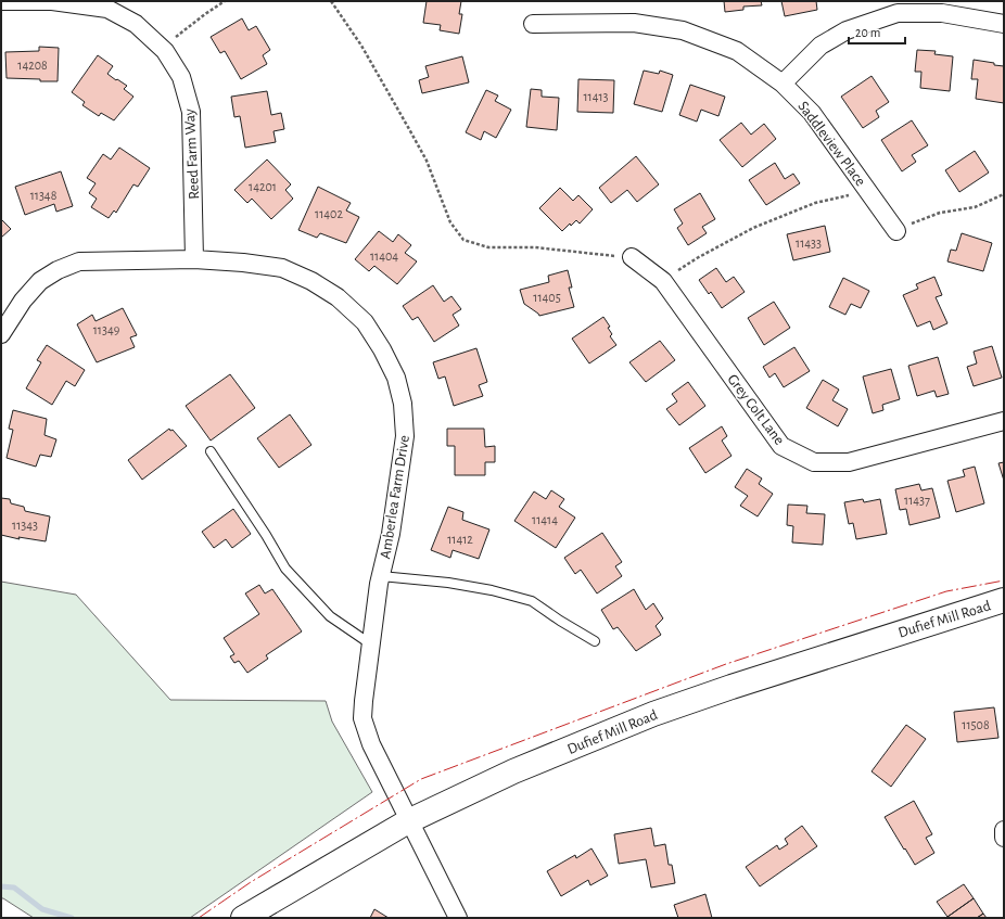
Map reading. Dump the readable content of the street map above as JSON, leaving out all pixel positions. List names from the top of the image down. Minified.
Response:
{"streets":{"main road":["Dufief Mill Road"],"street":["Saddleview Place","Reed Farm Way","Grey Colt Lane","Amberlea Farm Drive"]},"crossings":[["Reed Farm Way","Amberlea Farm Drive"],["Amberlea Farm Drive","Dufief Mill Road"]],"house_numbers":["14208","11413","14201","11348","11402","11433","11404","11405","11349","11437","11414","11343","11412","11508"],"scale_bar":"20 m"}
